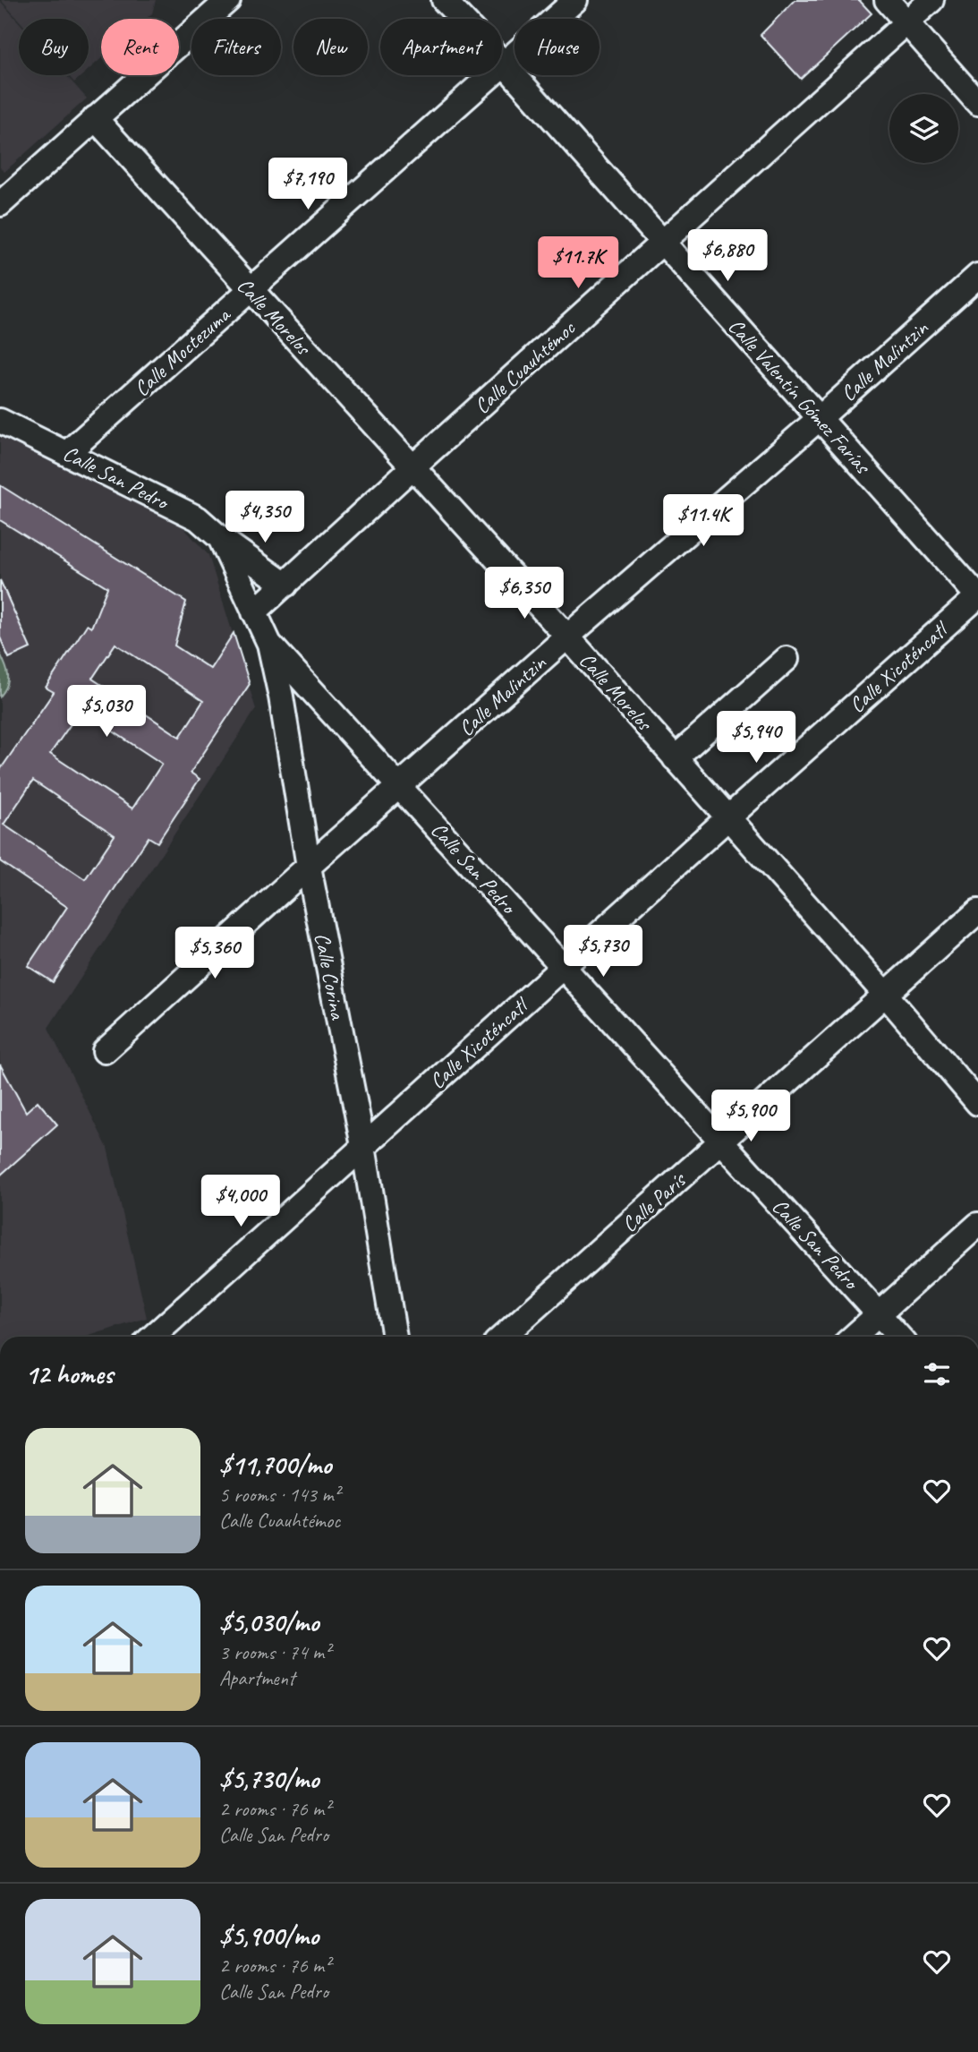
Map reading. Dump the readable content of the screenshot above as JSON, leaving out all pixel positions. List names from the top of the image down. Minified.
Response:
{"streets":{"street":["Calle Morelos","Calle Moctezuma","Calle Malintzin","Calle Cuauhtémoc","Calle Valentín Gómez Farías","Calle San Pedro","Calle Xicoténcatl","Calle Corina","Calle París"]},"crossings":[["Calle Morelos","Calle Moctezuma"],["Calle Morelos","Calle Malintzin"],["Calle Morelos","Calle Cuauhtémoc"],["Calle Morelos","Calle Xicoténcatl"],["Calle Morelos","Calle París"],["Calle Moctezuma","Calle Valentín Gómez Farías"],["Calle Moctezuma","Calle San Pedro"],["Calle Malintzin","Calle Valentín Gómez Farías"],["Calle Malintzin","Calle San Pedro"],["Calle Malintzin","Calle Corina"],["Calle Cuauhtémoc","Calle Valentín Gómez Farías"],["Calle Cuauhtémoc","Calle San Pedro"],["Calle Cuauhtémoc","Calle Corina"],["Calle Valentín Gómez Farías","Calle Xicoténcatl"],["Calle San Pedro","Calle Xicoténcatl"],["Calle San Pedro","Calle Corina"],["Calle San Pedro","Calle París"],["Calle Xicoténcatl","Calle Corina"]],"page":{"chip":["Buy","Rent","Filters","New","Apartment","House"],"price":["$7,190","$6,880","$11.7K","$4,350","$11.4K","$6,350","$5,030","$5,940","$5,730","$5,360","$5,900","$4,000"],"heading":"12 homes","list":[{"name":"$11,700/mo","note":"5 rooms · 143 m² · Calle Cuauhtémoc"},{"name":"$5,030/mo","note":"3 rooms · 74 m² · Apartment"},{"name":"$5,730/mo","note":"2 rooms · 76 m² · Calle San Pedro"},{"name":"$5,900/mo","note":"2 rooms · 76 m² · Calle San Pedro"}]}}
